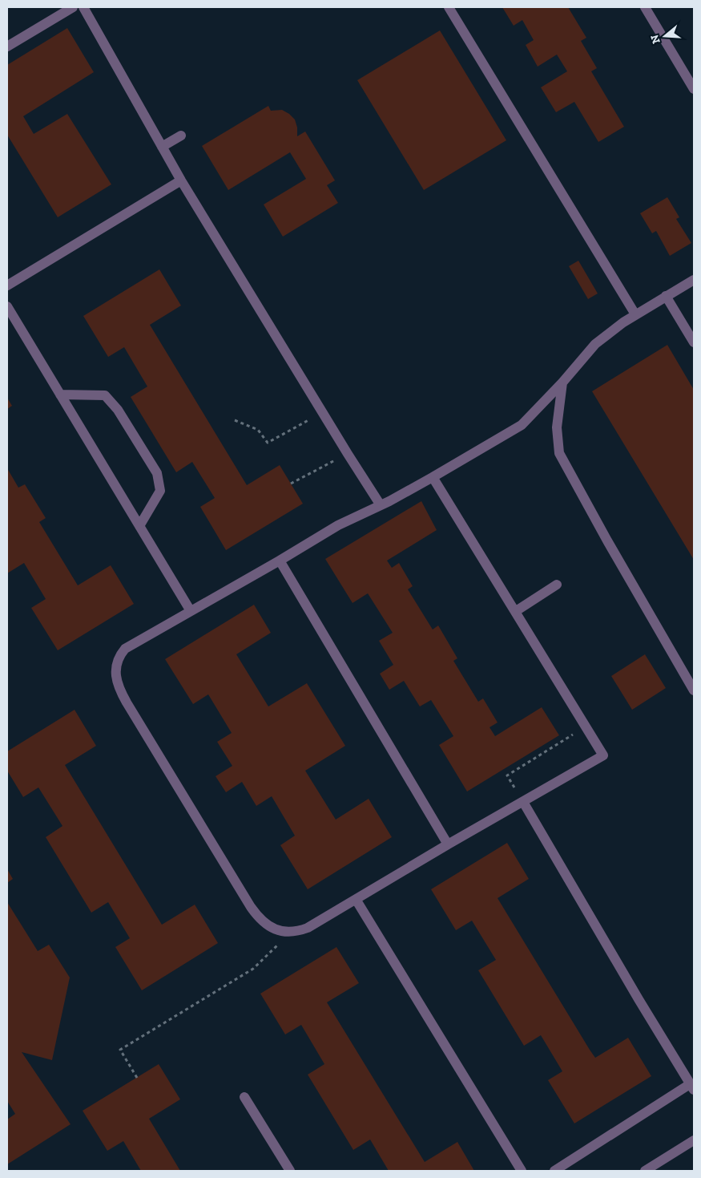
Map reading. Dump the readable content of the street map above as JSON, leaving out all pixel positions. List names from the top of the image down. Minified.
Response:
{"north":"left"}
